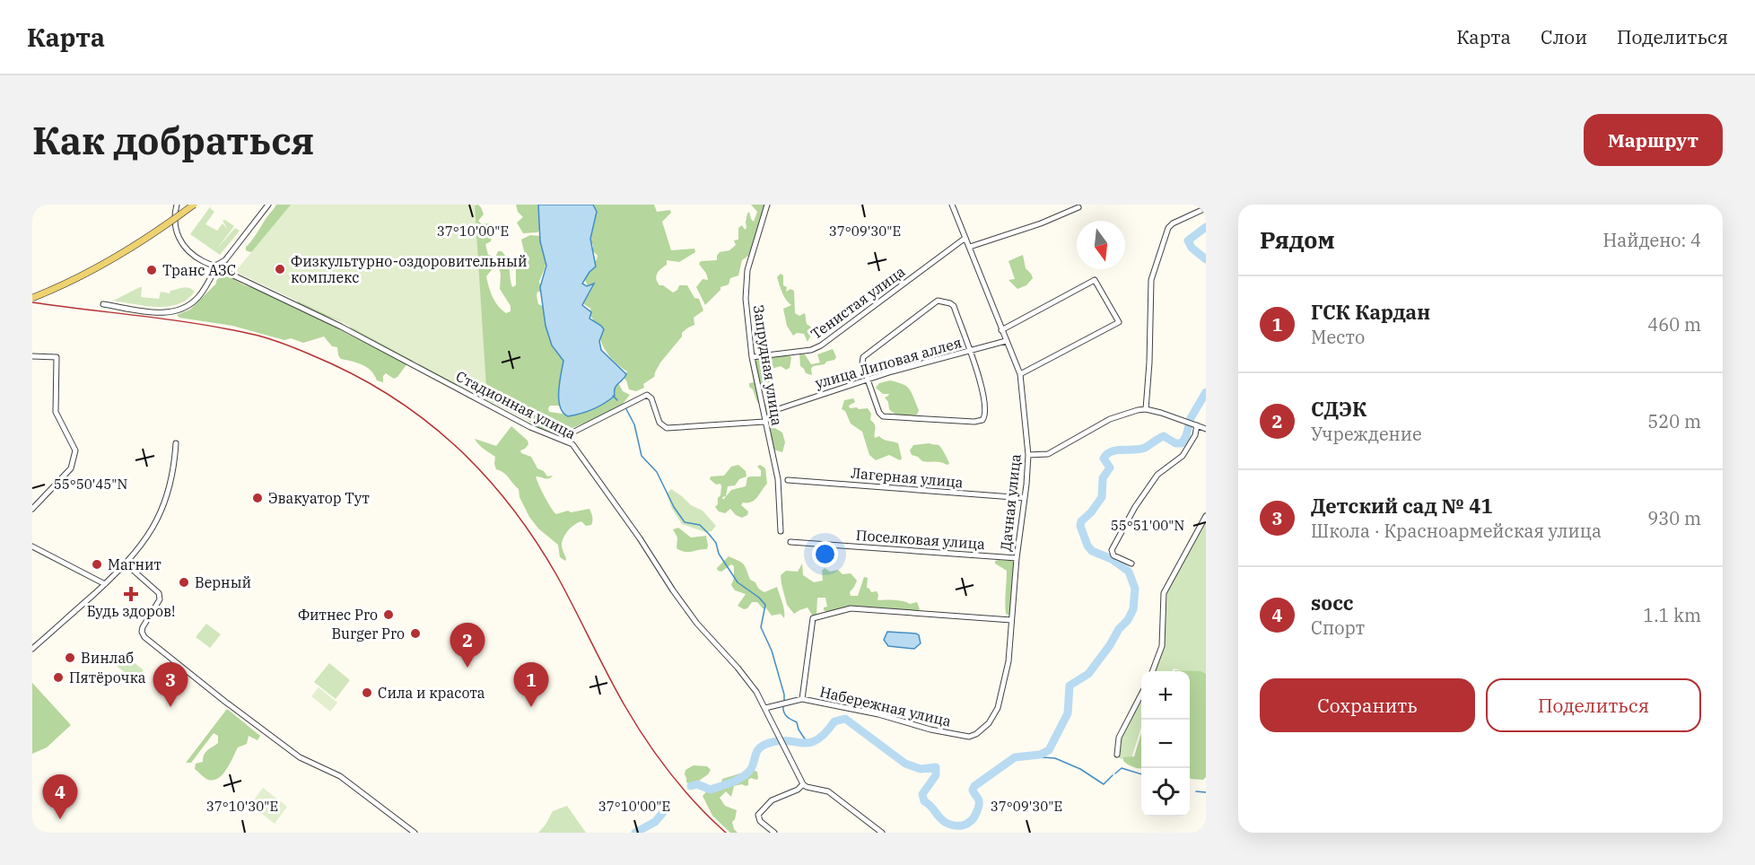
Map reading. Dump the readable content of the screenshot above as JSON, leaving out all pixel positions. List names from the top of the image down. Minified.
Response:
{"streets":{"street":["Тенистая улица","улица Липовая аллея","Запрудная улица","Стадионная улица","Лагерная улица","Дачная улица","Поселковая улица","Набережная улица"]},"crossings":[["Тенистая улица","Запрудная улица"],["Тенистая улица","Дачная улица"],["улица Липовая аллея","Дачная улица"],["Стадионная улица","Набережная улица"],["Лагерная улица","Дачная улица"],["Дачная улица","Поселковая улица"],["Дачная улица","Набережная улица"]],"places":{"other":["Физкультурно-оздоровительный комплекс","Транс АЗС","Эвакуатор Тут","Магнит","Верный","Фитнес Pro","Burger Pro","Винлаб","Пятёрочка","Сила и красота"],"health":["Будь здоров!"]},"north":"bottom","page":{"header":"Карта","nav":["Карта","Слои","Поделиться"],"buttons":["Маршрут",["Сохранить","Поделиться"]],"title":"Как добраться","heading":["Рядом","Найдено: 4"],"list":[{"mark":"1","name":"ГСК Кардан","note":"Место","value":"460 m"},{"mark":"2","name":"СДЭК","note":"Учреждение","value":"520 m"},{"mark":"3","name":"Детский сад № 41","note":"Школа · Красноармейская улица","value":"930 m"},{"mark":"4","name":"socc","note":"Спорт","value":"1.1 km"}],"pins":["2","1","3","4"],"map_buttons":["+","−"]},"coordinates":["37°10'00\"E","37°09'30\"E","55°50'45\"N","55°51'00\"N","37°10'30\"E"]}
